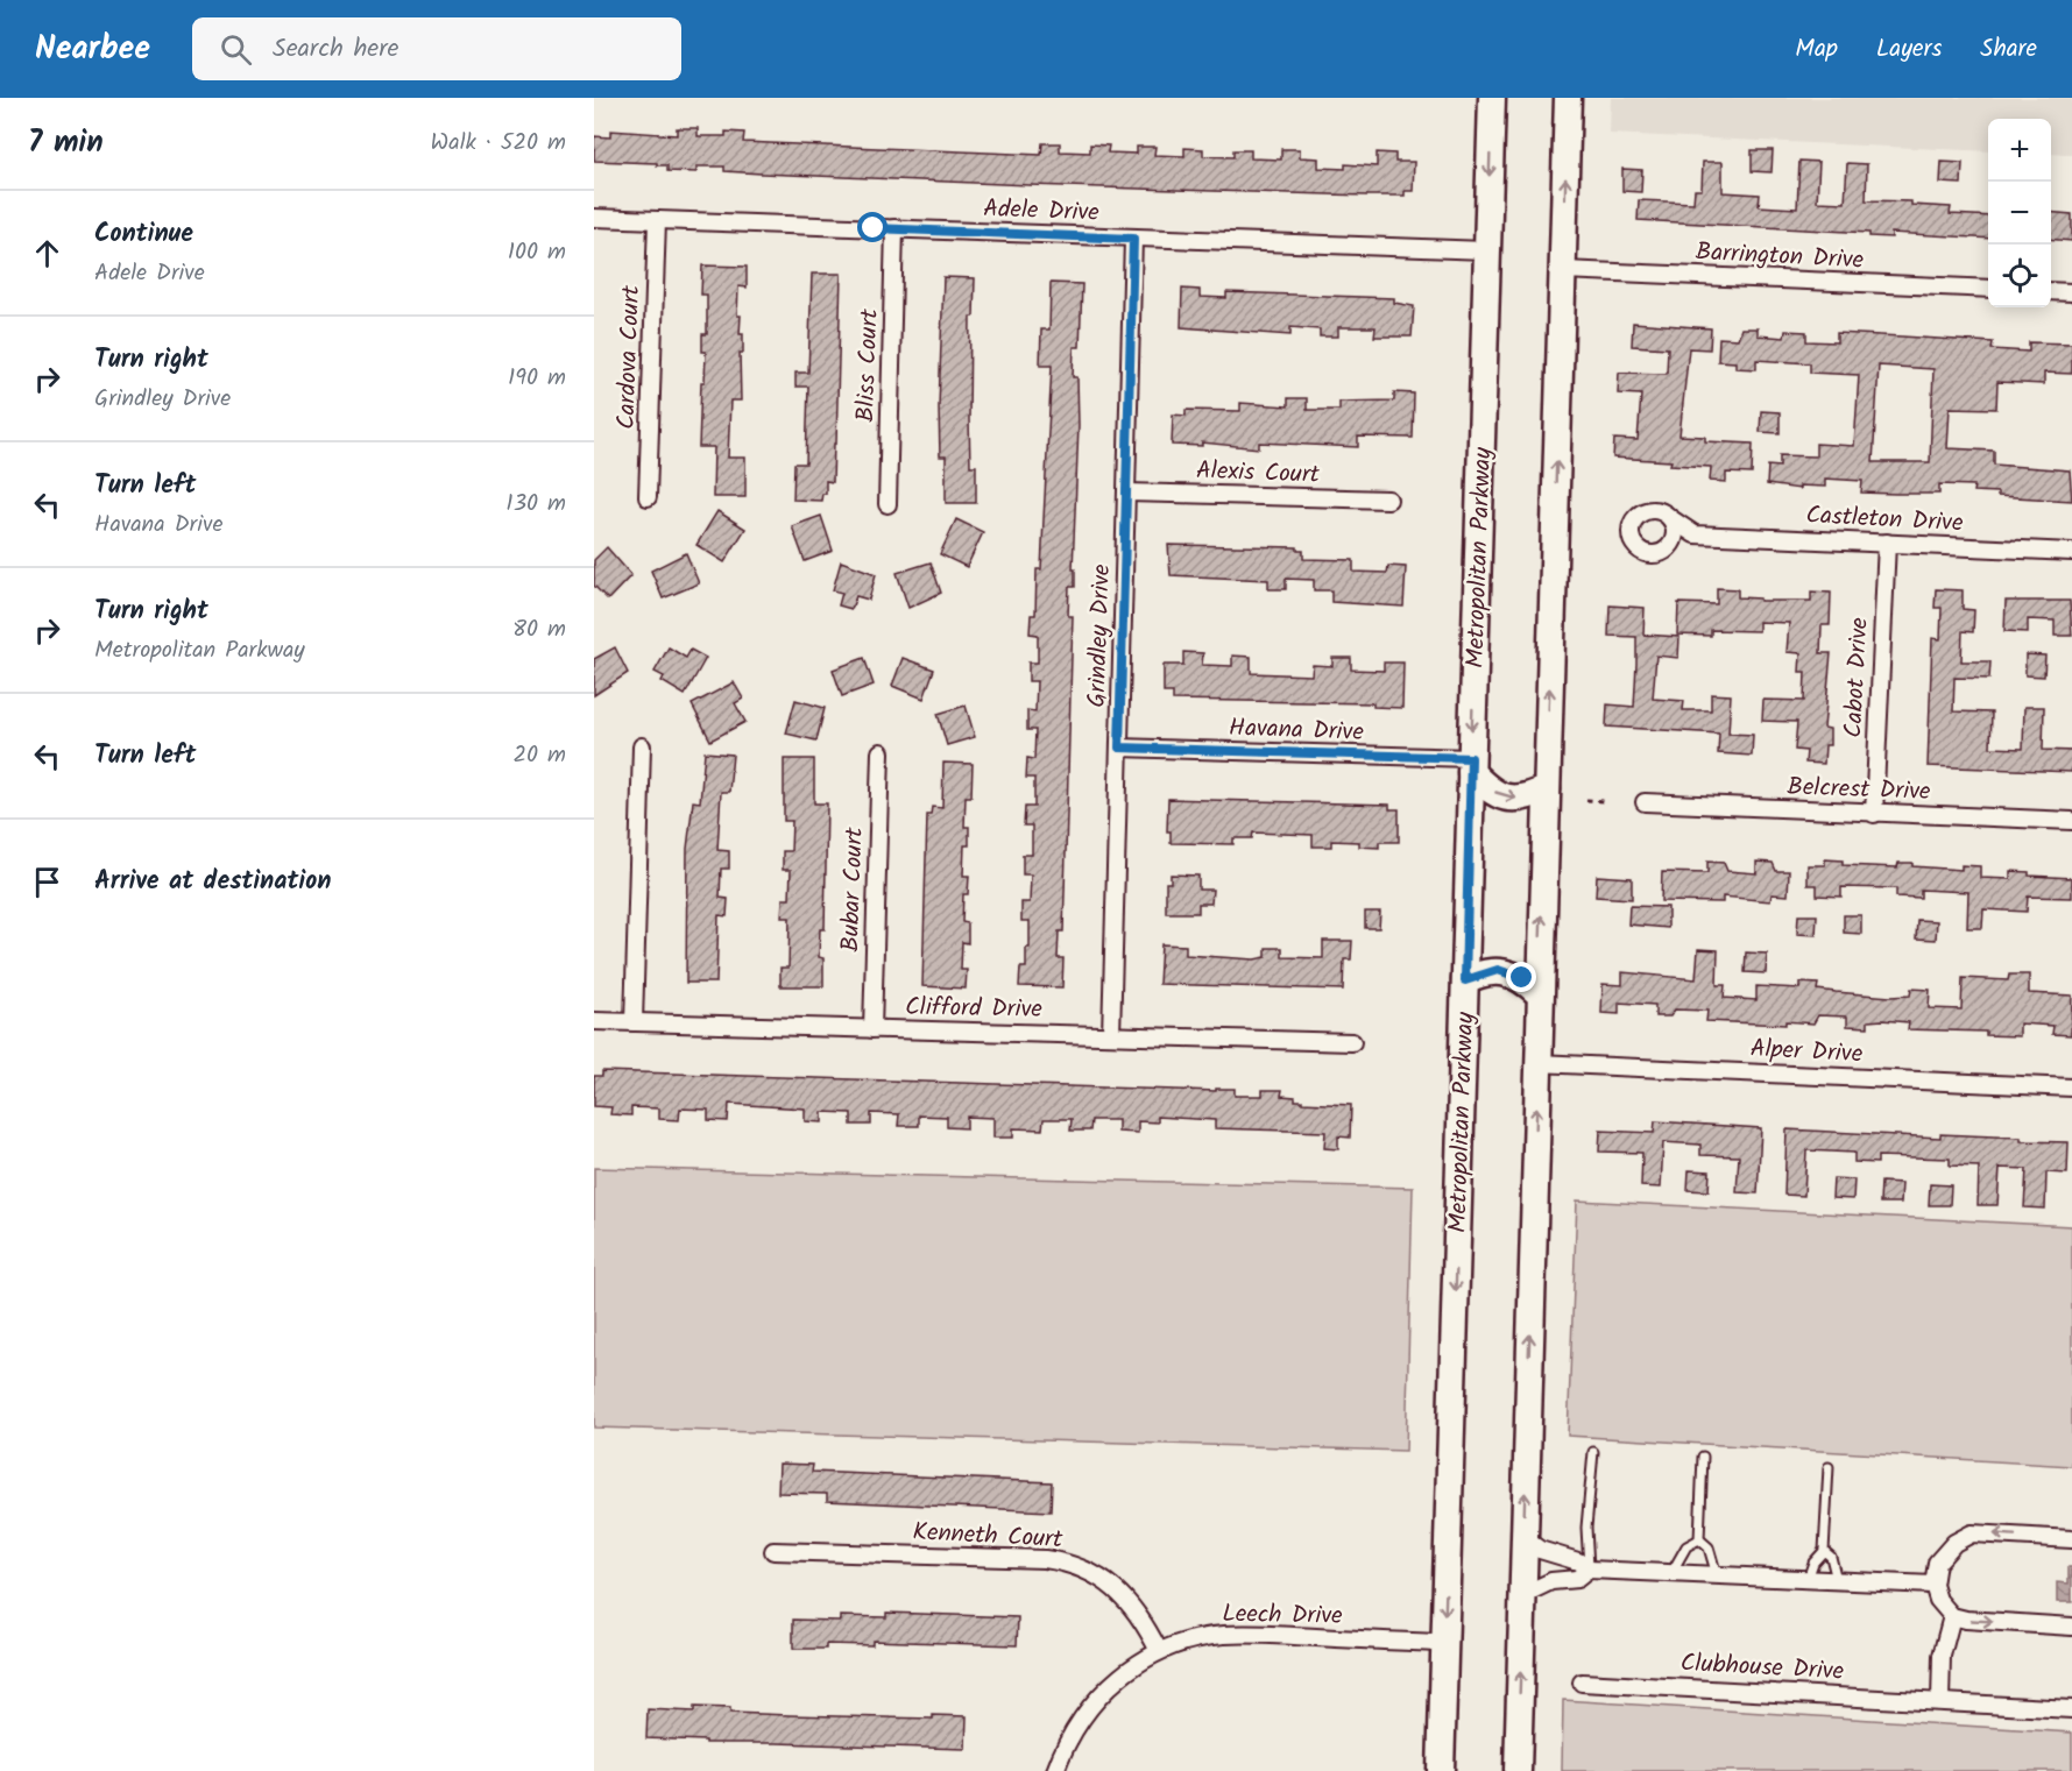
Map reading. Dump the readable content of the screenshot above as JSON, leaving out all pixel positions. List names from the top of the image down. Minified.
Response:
{"streets":{"main road":["Metropolitan Parkway"],"street":["Adele Drive","Barrington Drive","Cardova Court","Bliss Court","Alexis Court","Castleton Drive","Grindley Drive","Cabot Drive","Havana Drive","Belcrest Drive","Bubar Court","Clifford Drive","Alper Drive","Kenneth Court","Leech Drive","Clubhouse Drive"]},"crossings":[["Adele Drive","Cardova Court"],["Adele Drive","Bliss Court"],["Adele Drive","Metropolitan Parkway"],["Adele Drive","Grindley Drive"],["Alexis Court","Grindley Drive"],["Castleton Drive","Cabot Drive"],["Metropolitan Parkway","Havana Drive"],["Metropolitan Parkway","Leech Drive"],["Grindley Drive","Havana Drive"],["Grindley Drive","Clifford Drive"],["Cabot Drive","Belcrest Drive"],["Bubar Court","Clifford Drive"],["Kenneth Court","Leech Drive"]],"page":{"header":"Nearbee","search":"Search here","nav":["Map","Layers","Share"],"heading":["7 min","Walk · 520 m"],"map_buttons":["+","−"],"list":[["Continue","Adele Drive","100 m"],["Turn right","Grindley Drive","190 m"],["Turn left","Havana Drive","130 m"],["Turn right","Metropolitan Parkway","80 m"],["Turn left","20 m"],"Arrive at destination"]}}
